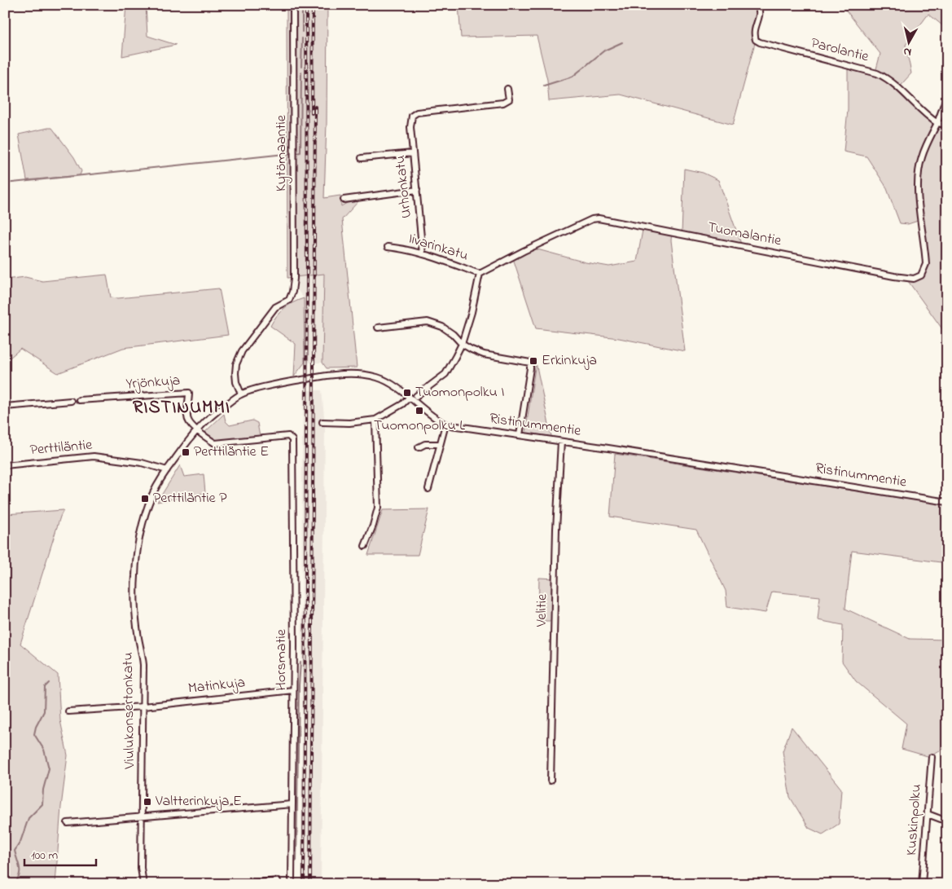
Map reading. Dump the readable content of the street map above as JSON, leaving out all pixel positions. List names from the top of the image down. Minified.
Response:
{"streets":{"street":["Parolantie","Kytömaantie","Urhonkatu","Tuomalantie","Iivarinkatu","Yrjönkuja","Ristinummentie","Perttiläntie","Velitie","Horsmatie","Matinkuja","Viulukonsertonkatu","Kuskinpolku"]},"crossings":[["Parolantie","Tuomalantie"],["Kytömaantie","Ristinummentie"],["Urhonkatu","Iivarinkatu"],["Tuomalantie","Iivarinkatu"],["Yrjönkuja","Ristinummentie"],["Yrjönkuja","Horsmatie"],["Ristinummentie","Perttiläntie"],["Ristinummentie","Velitie"],["Ristinummentie","Horsmatie"],["Ristinummentie","Viulukonsertonkatu"],["Perttiläntie","Viulukonsertonkatu"],["Horsmatie","Matinkuja"],["Matinkuja","Viulukonsertonkatu"]],"districts":["RISTINUMMI"],"places":{"transit":["Erkinkuja","Tuomonpolku I","Tuomonpolku L","Perttiläntie E","Perttiläntie P","Valtterinkuja E"]},"scale_bar":"100 m","north":"bottom"}
